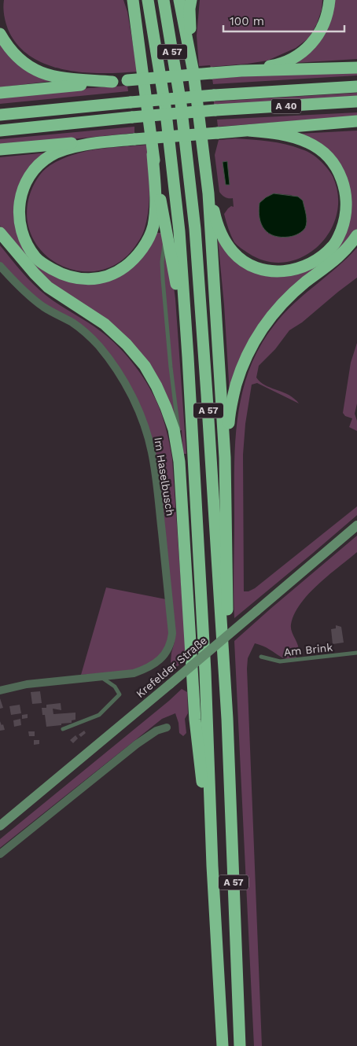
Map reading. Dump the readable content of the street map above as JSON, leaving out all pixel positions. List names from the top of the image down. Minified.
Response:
{"streets":{"highway":["A 57","A 40"],"main road":["Krefelder Straße"],"street":["Im Haselbusch"],"lane":["Am Brink"]},"scale_bar":"100 m"}
